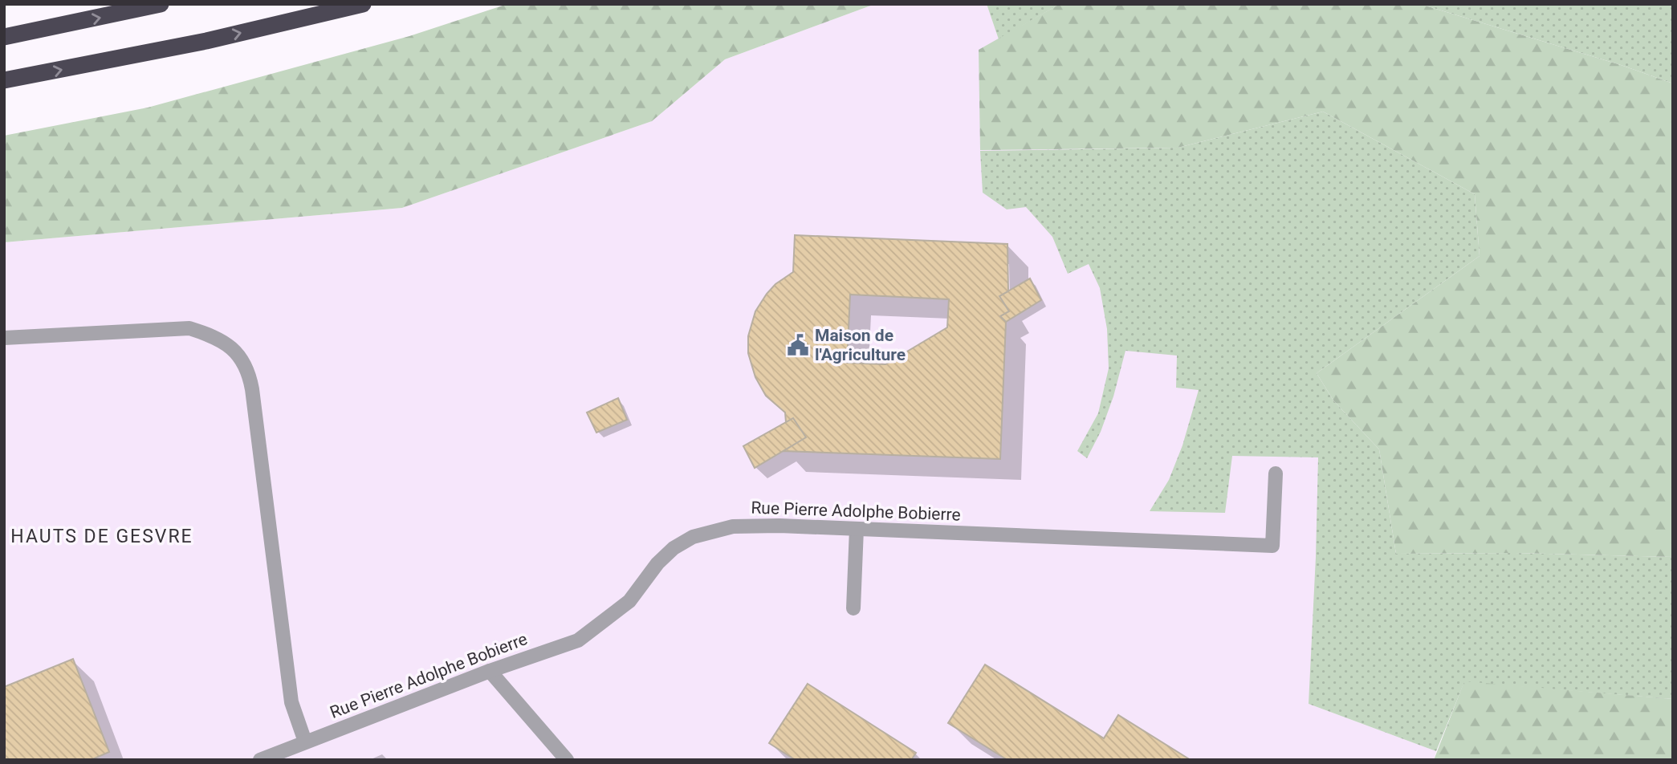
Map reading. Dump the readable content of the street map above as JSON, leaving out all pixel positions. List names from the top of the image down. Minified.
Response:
{"streets":{"street":["Rue Pierre Adolphe Bobierre"]},"districts":["HAUTS DE GESVRE"],"places":{"public building":["Maison de l'Agriculture"]}}
